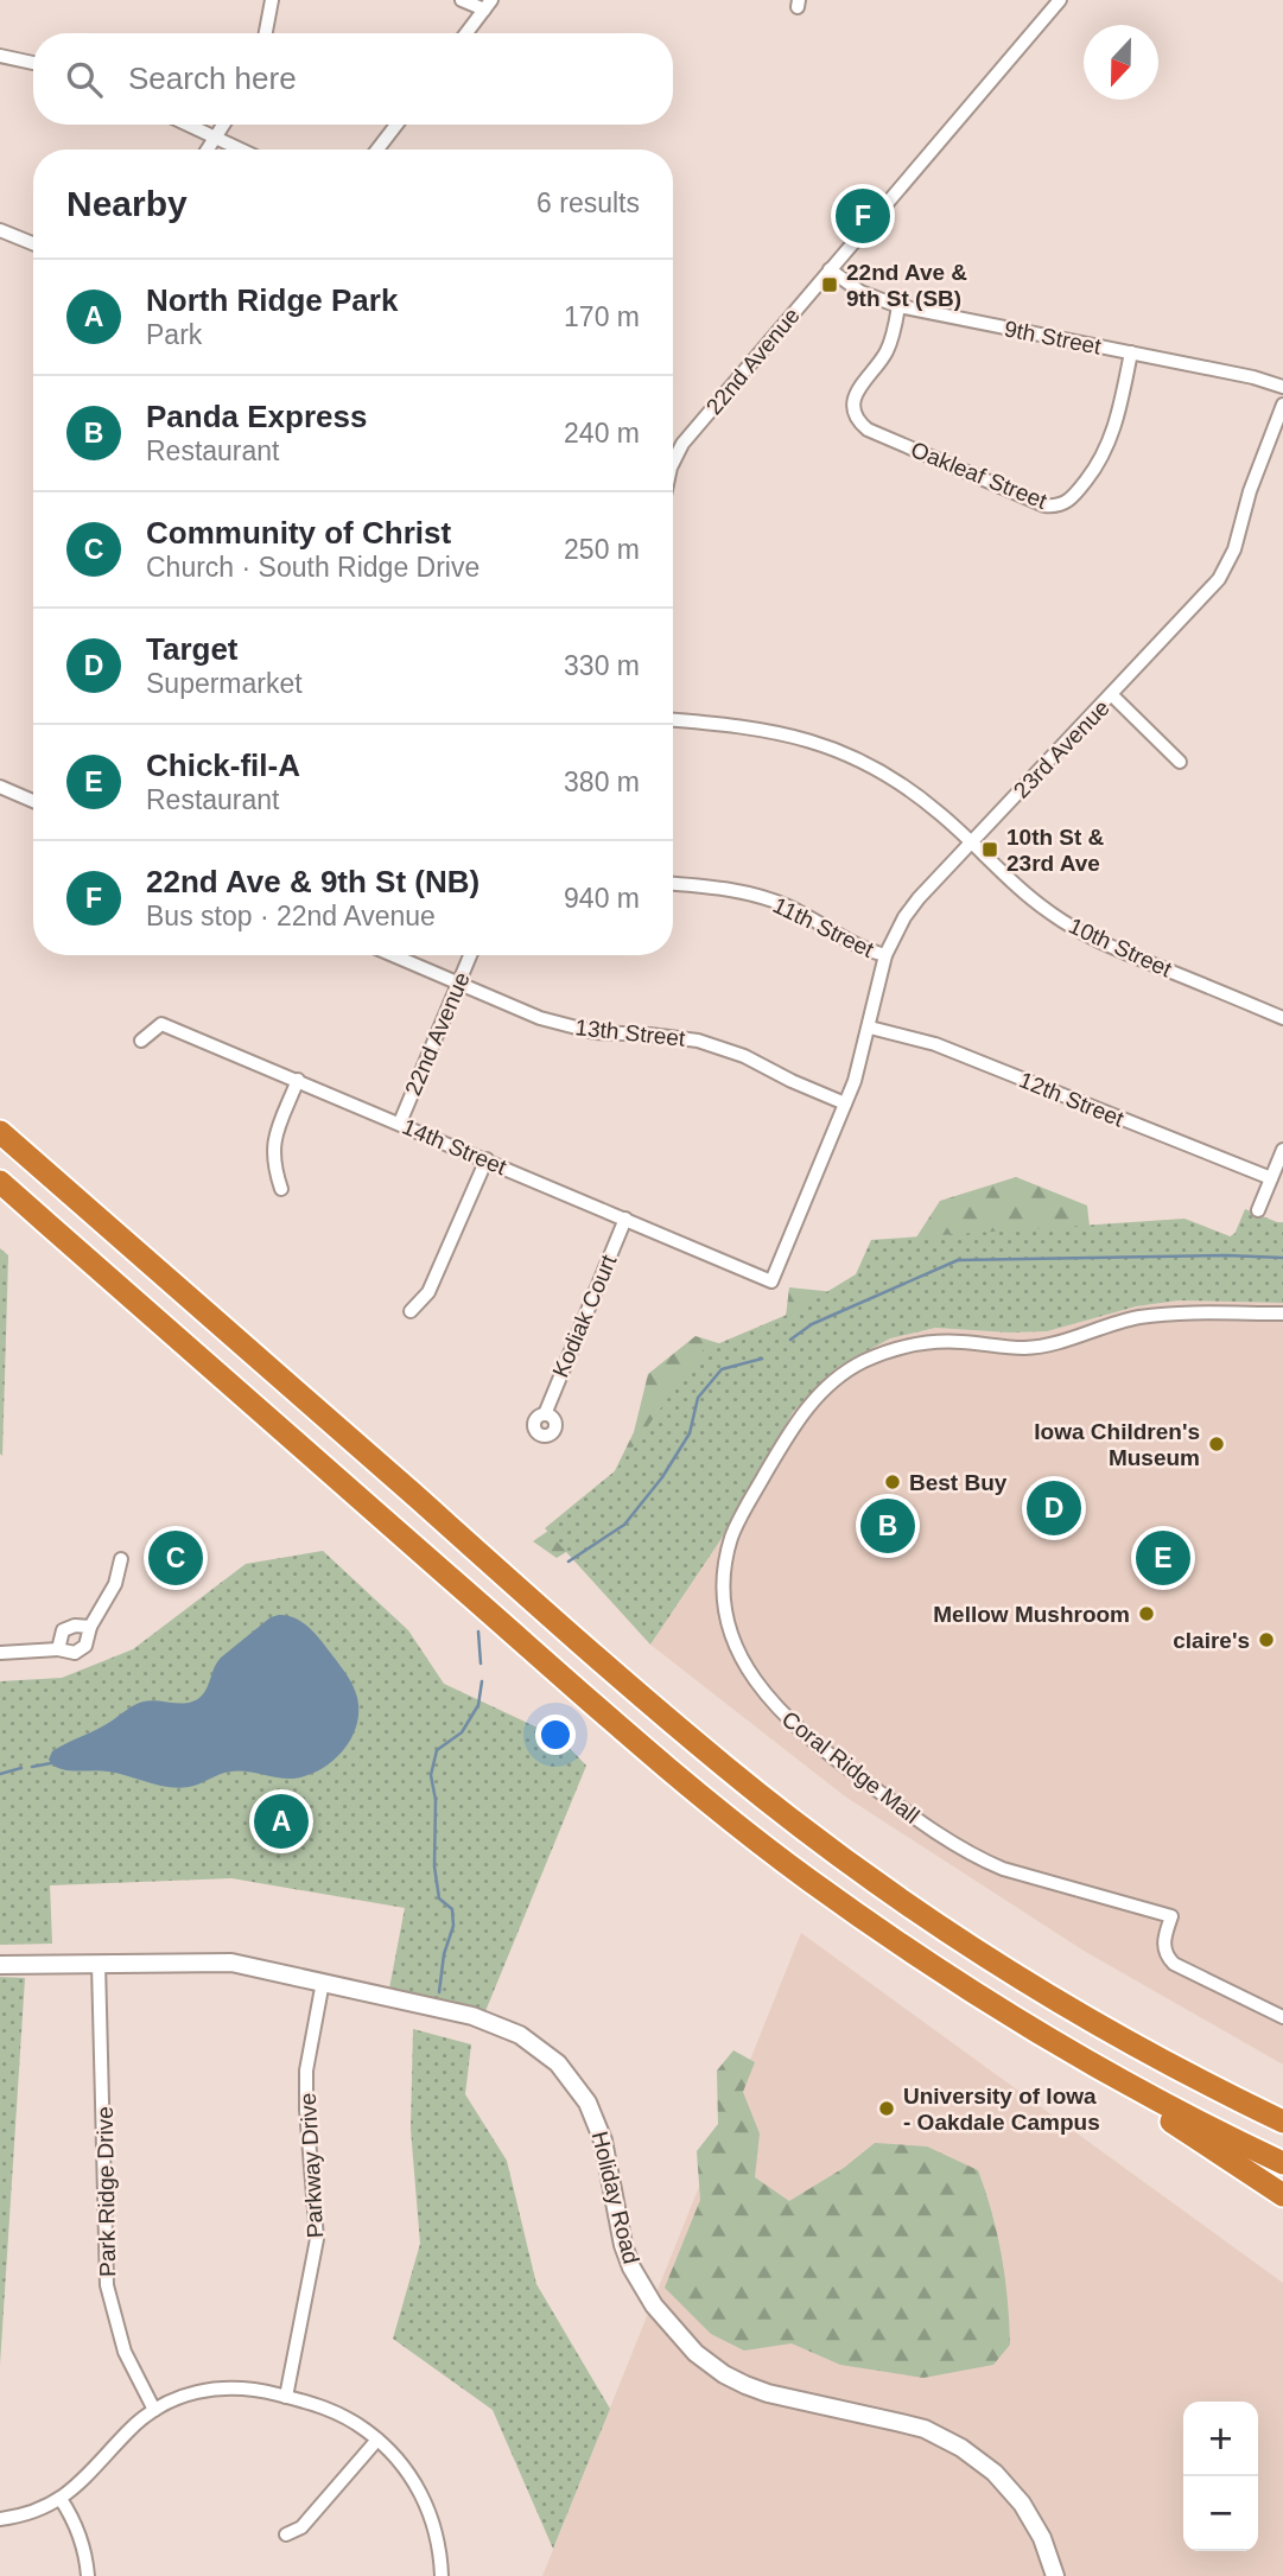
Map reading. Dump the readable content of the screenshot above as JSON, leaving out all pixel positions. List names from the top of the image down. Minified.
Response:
{"streets":{"street":["9th Street","22nd Avenue","Oakleaf Street","23rd Avenue","11th Street","10th Street","13th Street","12th Street","14th Street","Kodiak Court","Coral Ridge Mall","Parkway Drive","Park Ridge Drive","Holiday Road"]},"crossings":[["9th Street","22nd Avenue"],["9th Street","Oakleaf Street"],["22nd Avenue","13th Street"],["22nd Avenue","14th Street"],["23rd Avenue","11th Street"],["23rd Avenue","10th Street"],["23rd Avenue","13th Street"],["23rd Avenue","12th Street"],["23rd Avenue","14th Street"],["14th Street","Kodiak Court"],["Parkway Drive","Holiday Road"],["Park Ridge Drive","Holiday Road"]],"places":{"transit":["22nd Ave & 9th St (SB)","10th St & 23rd Ave"],"other":["Iowa Children's Museum","Best Buy","Mellow Mushroom","claire's","University of Iowa - Oakdale Campus"]},"north":"bottom","page":{"search":"Search here","heading":["Nearby","6 results"],"pins":["F","D","B","C","E","A"],"list":[{"mark":"A","name":"North Ridge Park","note":"Park","value":"170 m"},{"mark":"B","name":"Panda Express","note":"Restaurant","value":"240 m"},{"mark":"C","name":"Community of Christ","note":"Church · South Ridge Drive","value":"250 m"},{"mark":"D","name":"Target","note":"Supermarket","value":"330 m"},{"mark":"E","name":"Chick-fil-A","note":"Restaurant","value":"380 m"},{"mark":"F","name":"22nd Ave & 9th St (NB)","note":"Bus stop · 22nd Avenue","value":"940 m"}],"map_buttons":["+","−"]}}
